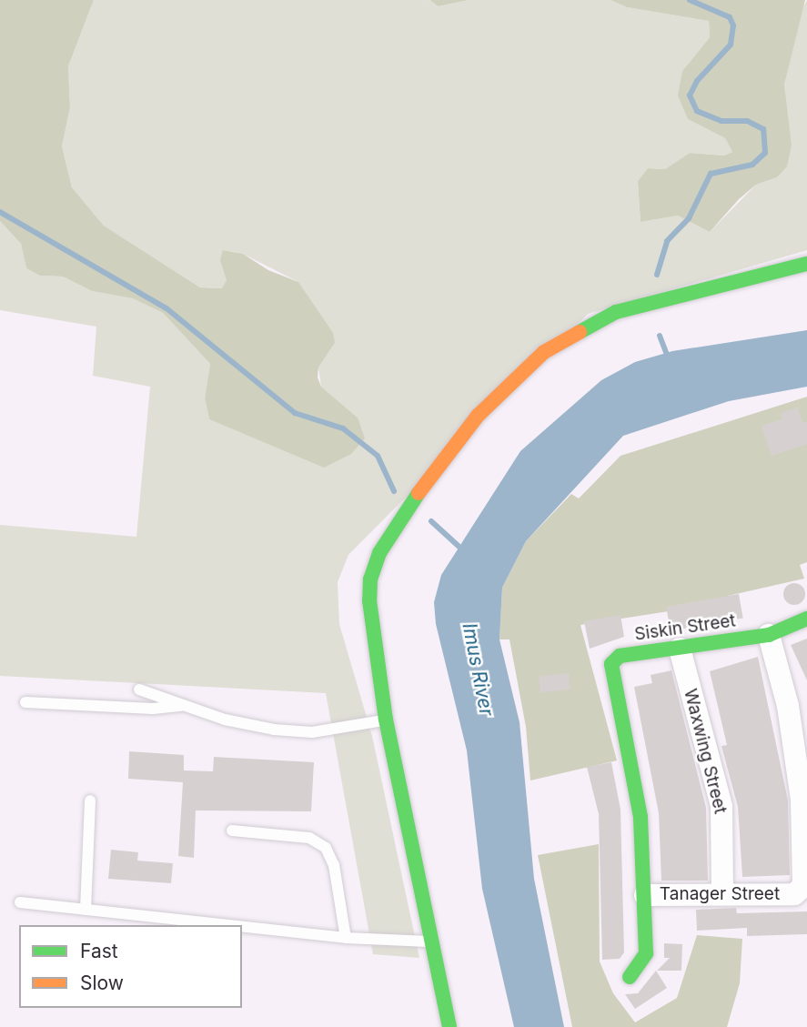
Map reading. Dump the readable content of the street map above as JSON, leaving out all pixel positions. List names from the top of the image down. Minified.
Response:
{"streets":{"main road":["Siskin Street"],"street":["Waxwing Street","Tanager Street"]},"crossings":[["Siskin Street","Waxwing Street"],["Siskin Street","Tanager Street"],["Waxwing Street","Tanager Street"]],"water":["Imus River"],"legend":["Fast","Slow"]}
